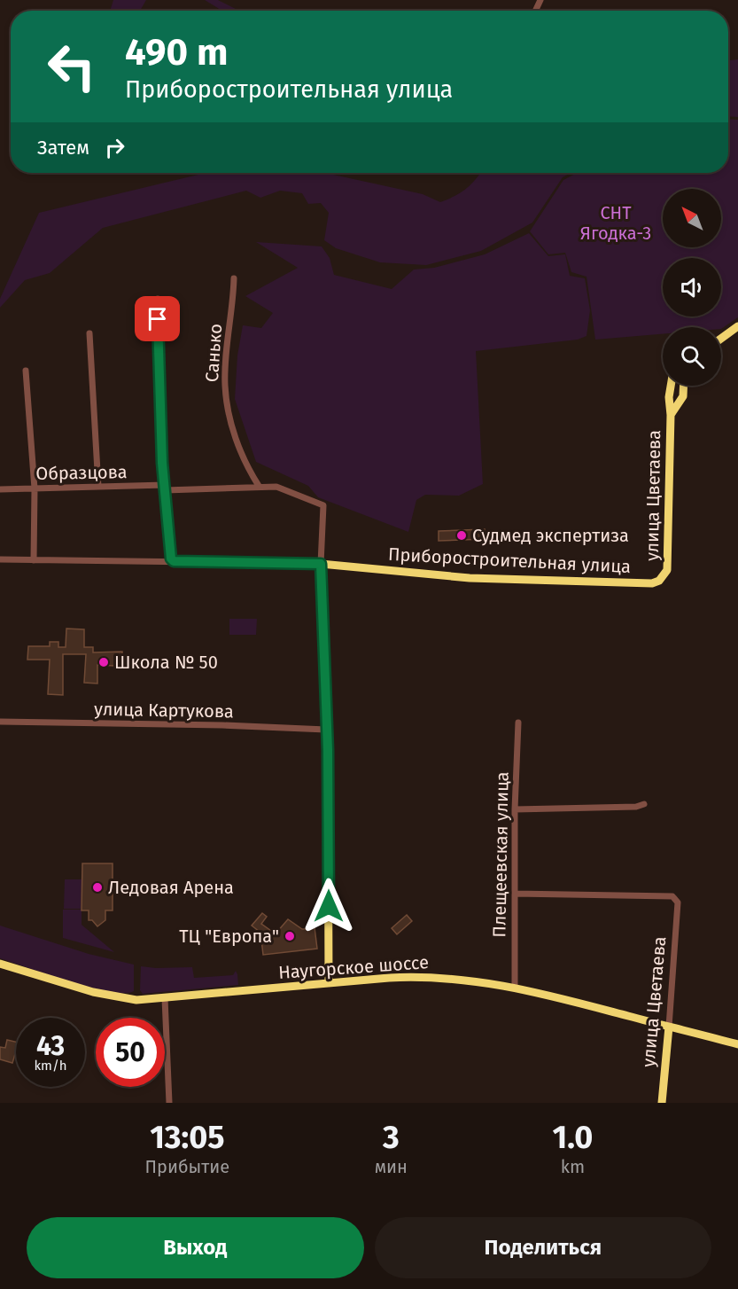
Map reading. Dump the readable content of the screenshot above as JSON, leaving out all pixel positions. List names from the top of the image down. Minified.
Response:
{"streets":{"main road":["улица Цветаева","Приборостроительная улица","Наугорское шоссе"],"street":["Санько","Образцова","улица Картукова","Плещеевская улица"]},"crossings":[["улица Цветаева","Приборостроительная улица"],["улица Цветаева","Плещеевская улица"],["улица Цветаева","Наугорское шоссе"],["Плещеевская улица","Наугорское шоссе"]],"parks":["СНТ Ягодка-3"],"places":["Судмед экспертиза","Школа № 50","Ледовая Арена","ТЦ \"Европа\""],"north":"top left","page":{"turn":["490 m","Приборостроительная улица"],"then":"Затем","speed":"43 km/h","limit":"50","eta":["13:05","Прибытие","3","мин","1.0","km"],"buttons":["Выход","Поделиться"]}}
